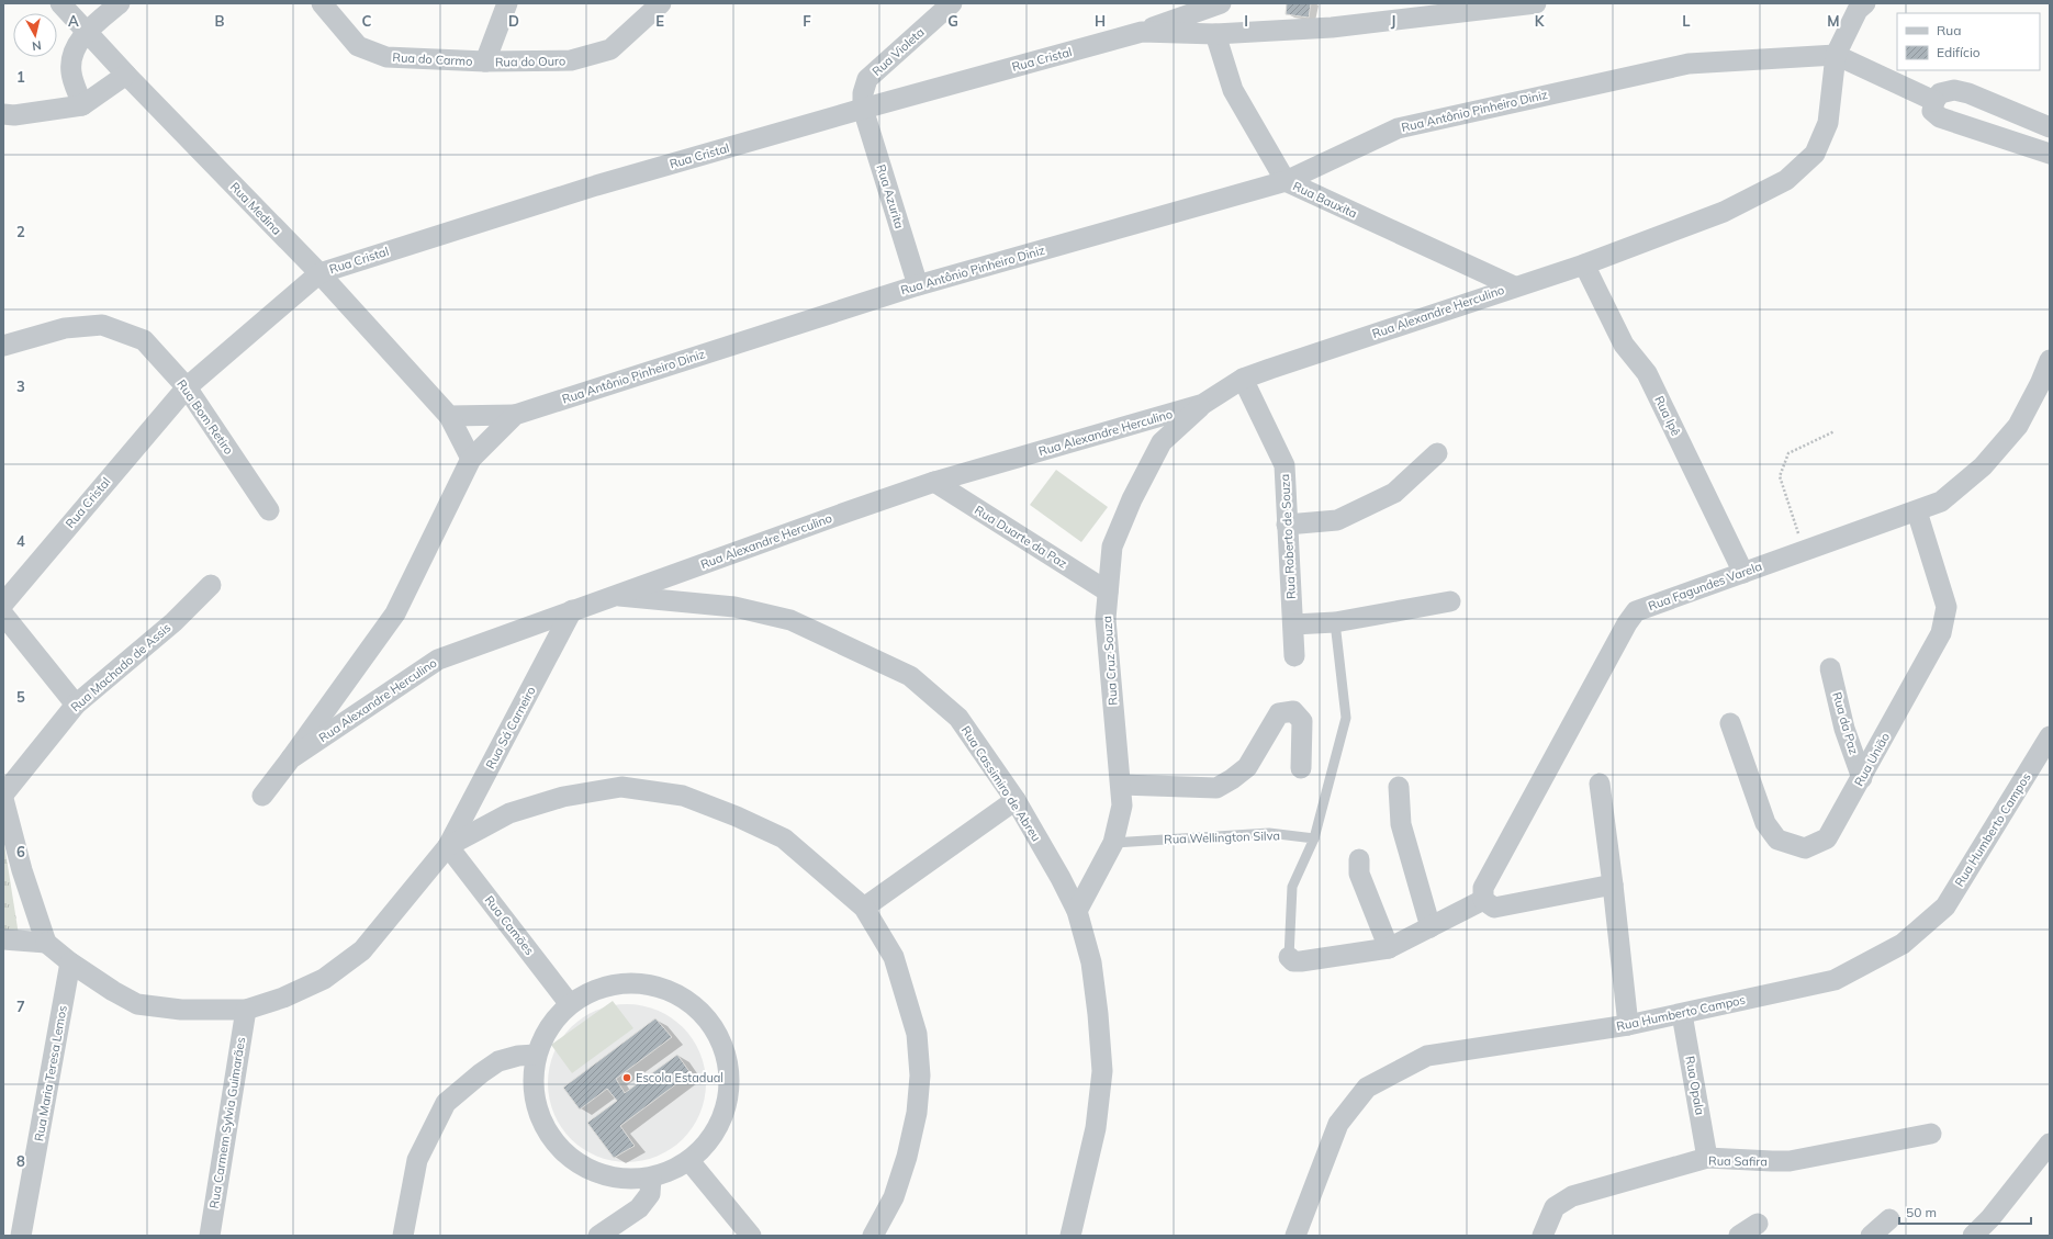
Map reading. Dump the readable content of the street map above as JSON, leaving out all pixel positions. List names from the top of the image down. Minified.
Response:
{"streets":{"street":["Rua Violeta","Rua do Carmo","Rua Cristal","Rua do Ouro","Rua Antônio Pinheiro Diniz","Rua Azurita","Rua Bauxita","Rua Medina","Rua Alexandre Herculino","Rua Ipê","Rua Bom Retiro","Rua Duarte da Paz","Rua Roberto de Souza","Rua Fagundes Varela","Rua Cruz Souza","Rua Machado de Assis","Rua da Paz","Rua Sá Carneiro","Rua União","Rua Cassimiro de Abreu","Rua Humberto Campos","Rua Camões","Rua Maria Teresa Lemos","Rua Opala","Rua Carmem Sylvia Guimarães","Rua Safira"],"lane":["Rua Wellington Silva"]},"crossings":[["Rua Violeta","Rua Cristal"],["Rua Violeta","Rua Azurita"],["Rua do Carmo","Rua do Ouro"],["Rua Cristal","Rua Azurita"],["Rua Cristal","Rua Bauxita"],["Rua Cristal","Rua Medina"],["Rua Cristal","Rua Bom Retiro"],["Rua Antônio Pinheiro Diniz","Rua Azurita"],["Rua Antônio Pinheiro Diniz","Rua Bauxita"],["Rua Antônio Pinheiro Diniz","Rua Medina"],["Rua Antônio Pinheiro Diniz","Rua Alexandre Herculino"],["Rua Bauxita","Rua Alexandre Herculino"],["Rua Alexandre Herculino","Rua Ipê"],["Rua Alexandre Herculino","Rua Duarte da Paz"],["Rua Alexandre Herculino","Rua Roberto de Souza"],["Rua Alexandre Herculino","Rua Cruz Souza"],["Rua Alexandre Herculino","Rua Sá Carneiro"],["Rua Alexandre Herculino","Rua Cassimiro de Abreu"],["Rua Ipê","Rua Fagundes Varela"],["Rua Duarte da Paz","Rua Cruz Souza"],["Rua Fagundes Varela","Rua União"],["Rua Cruz Souza","Rua Cassimiro de Abreu"],["Rua Cruz Souza","Rua Wellington Silva"],["Rua da Paz","Rua União"],["Rua Sá Carneiro","Rua Camões"],["Rua Humberto Campos","Rua Opala"],["Rua Opala","Rua Safira"]],"places":["Escola Estadual"],"legend":["Rua","Edifício"],"scale_bar":"50 m","north":"bottom","grid":{"columns":["A","B","C","D","E","F","G","H","I","J","K","L","M"],"rows":["1","2","3","4","5","6","7","8"]}}
